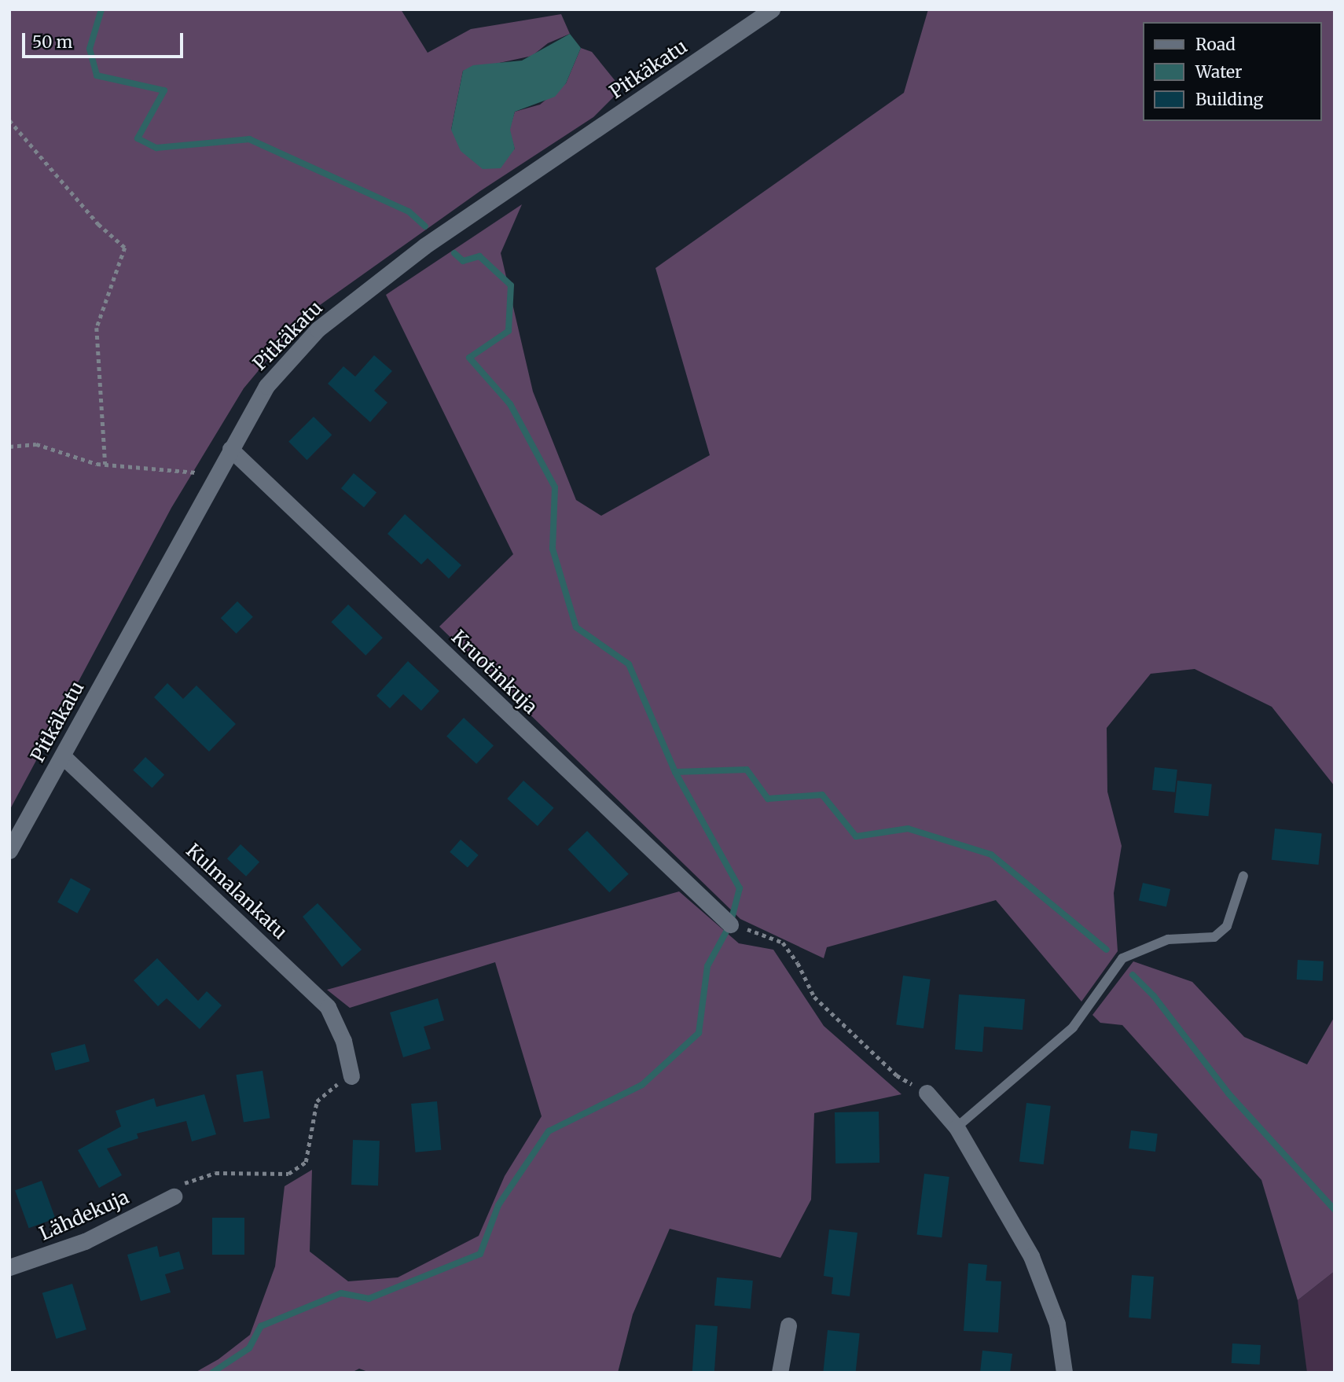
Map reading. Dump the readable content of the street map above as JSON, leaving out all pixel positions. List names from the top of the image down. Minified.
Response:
{"streets":{"street":["Pitkäkatu","Kruotinkuja","Kulmalankatu","Lähdekuja"]},"crossings":[["Pitkäkatu","Kruotinkuja"],["Pitkäkatu","Kulmalankatu"]],"legend":["Road","Water","Building"],"scale_bar":"50 m"}
